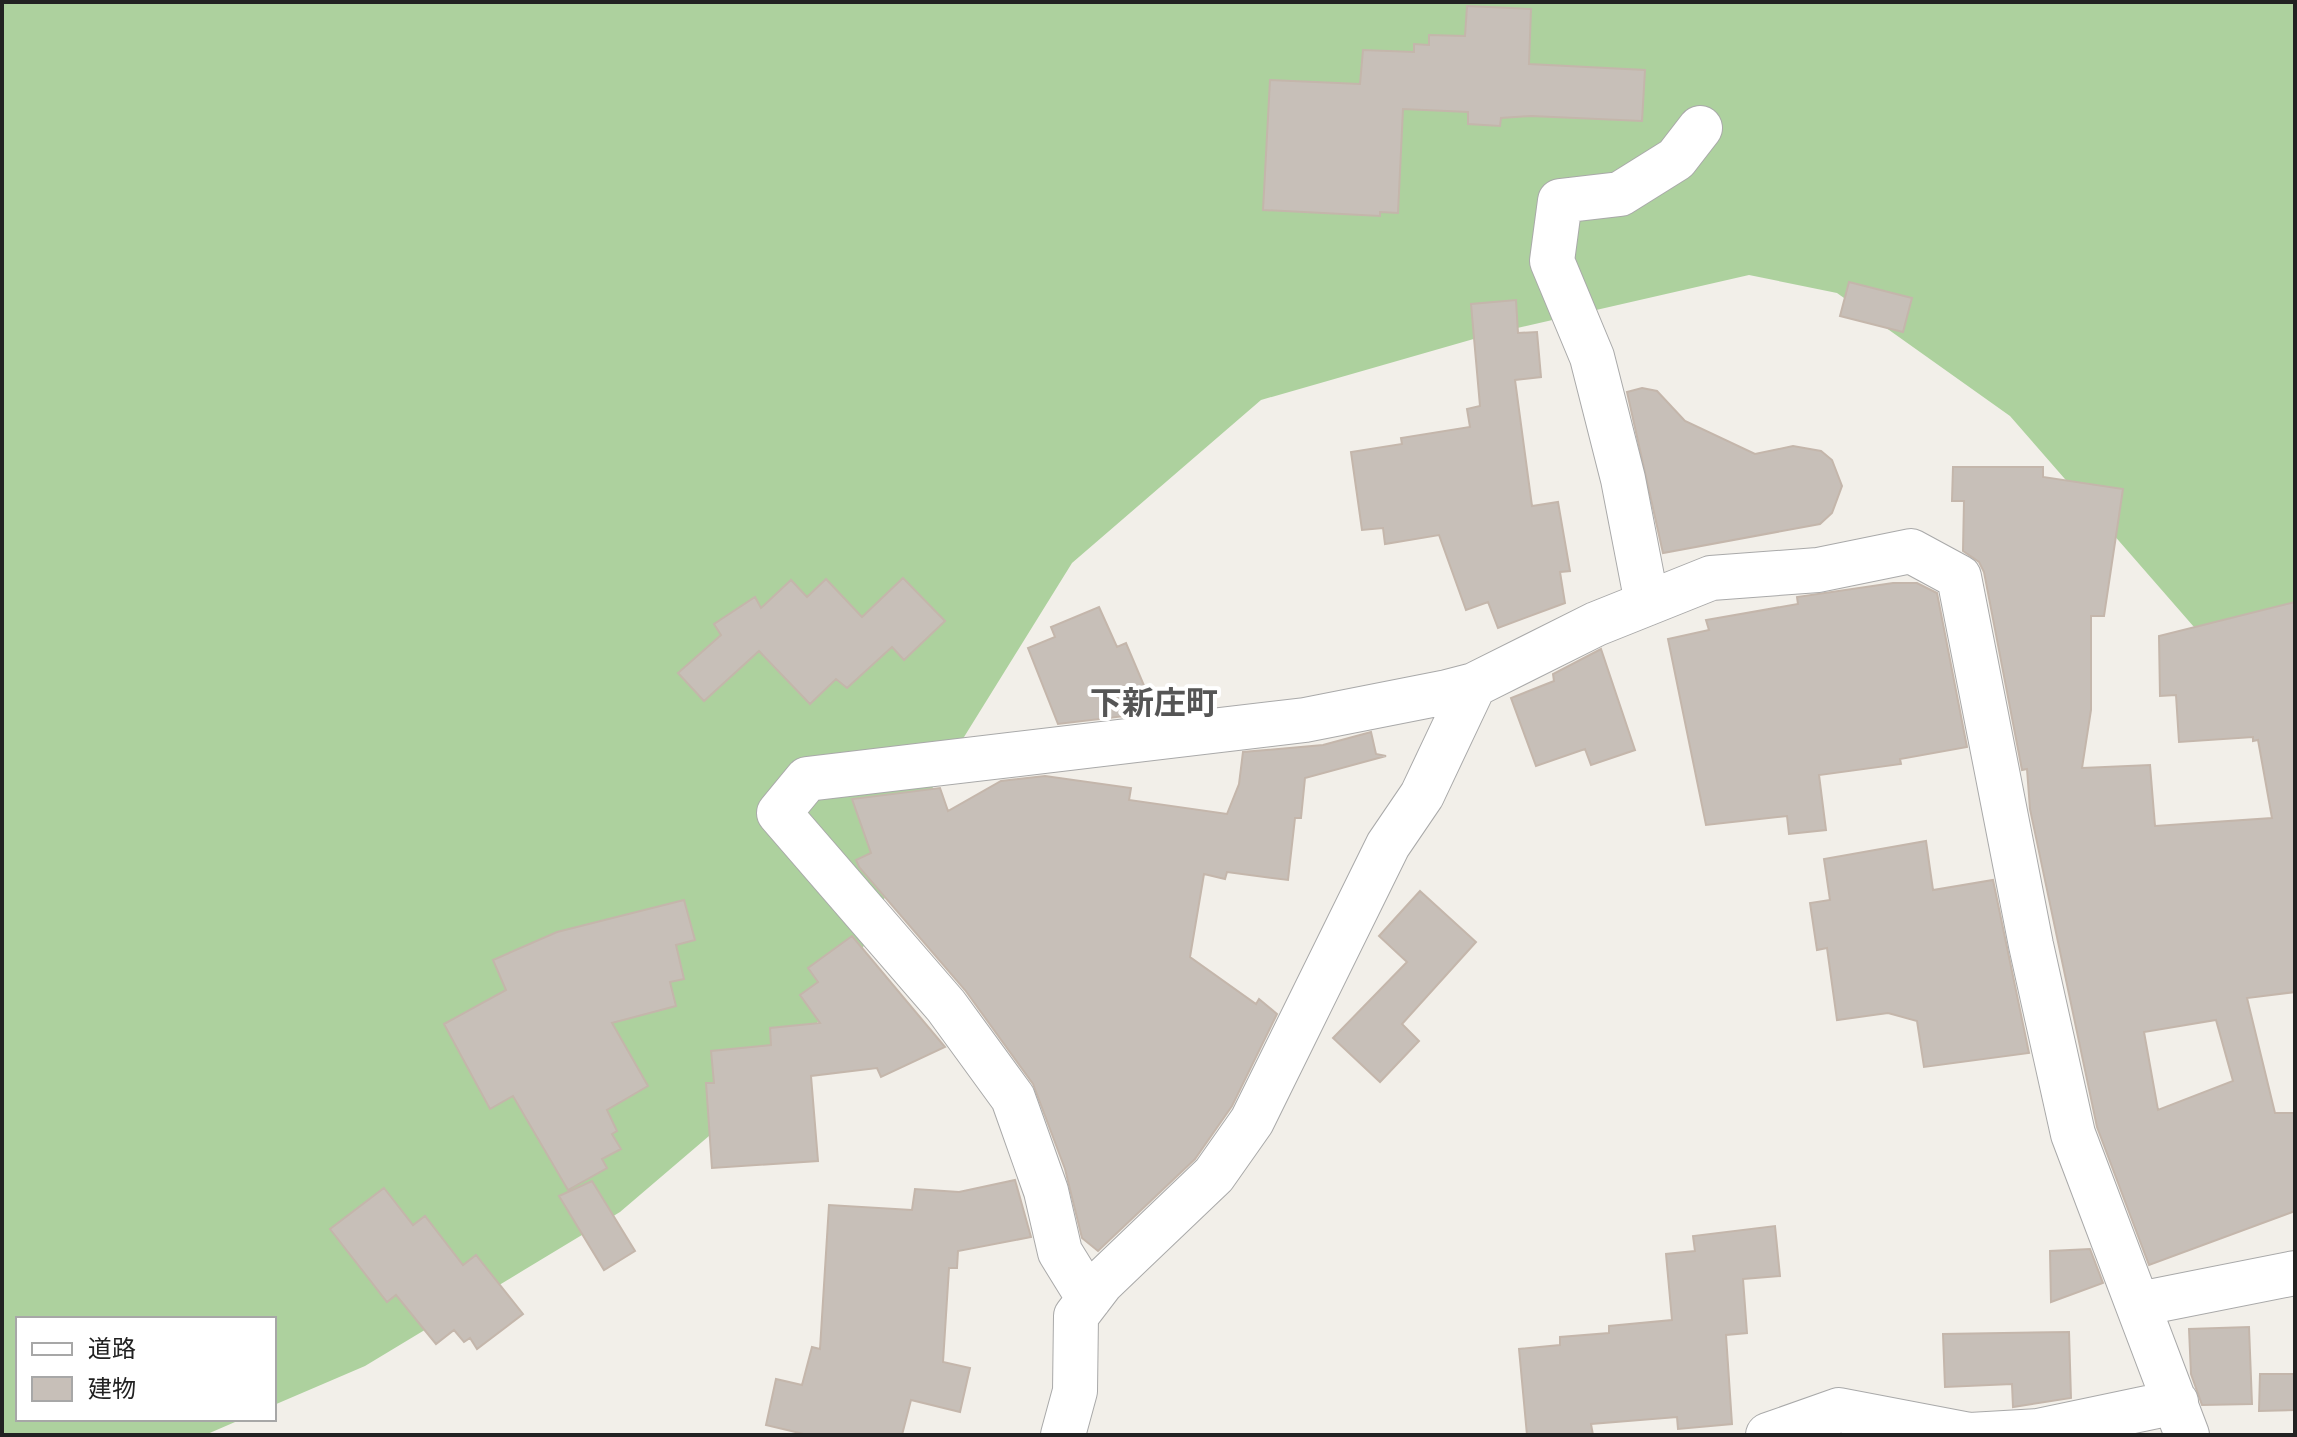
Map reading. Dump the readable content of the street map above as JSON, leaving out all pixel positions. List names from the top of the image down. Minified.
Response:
{"districts":["下新庄町"],"legend":["道路","建物"]}
